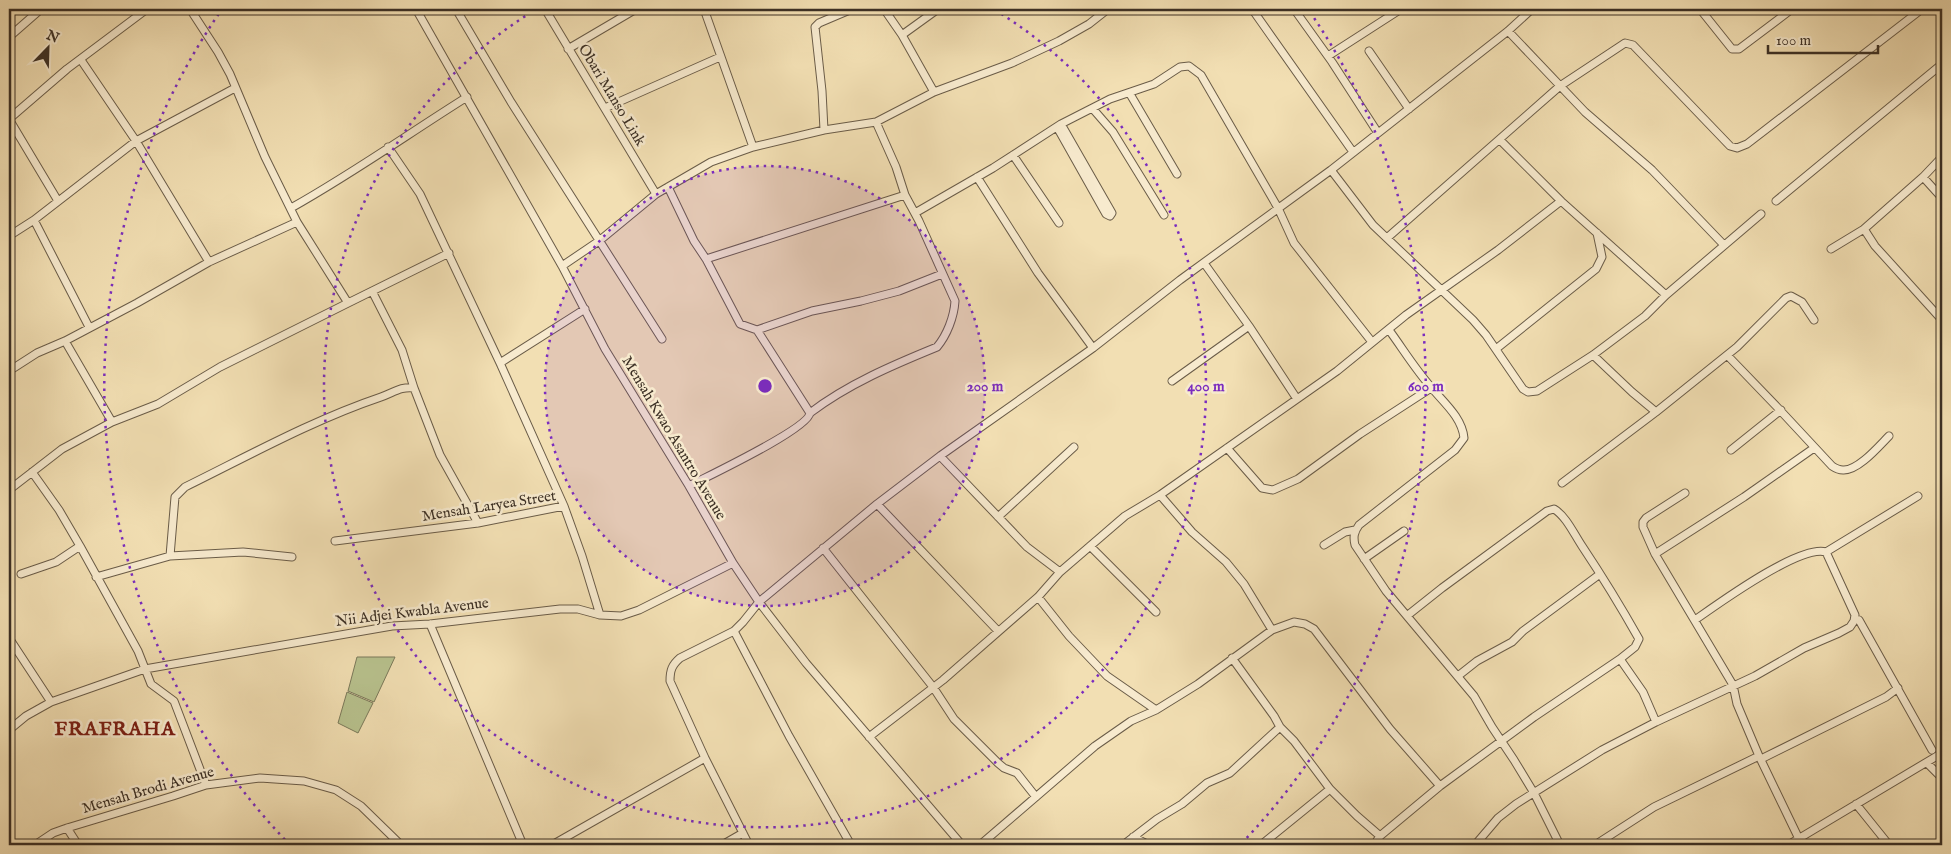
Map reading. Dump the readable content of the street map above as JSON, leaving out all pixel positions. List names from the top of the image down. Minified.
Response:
{"streets":{"street":["Obari Manso Link","Mensah Kwao Asantro Avenue","Mensah Laryea Street","Nii Adjei Kwabla Avenue","Mensah Brodi Avenue"]},"crossings":[["Mensah Kwao Asantro Avenue","Nii Adjei Kwabla Avenue"],["Mensah Laryea Street","Nii Adjei Kwabla Avenue"]],"districts":["FRAFRAHA"],"scale_bar":"100 m","north":"top right","rings":["200 m","400 m","600 m"]}
